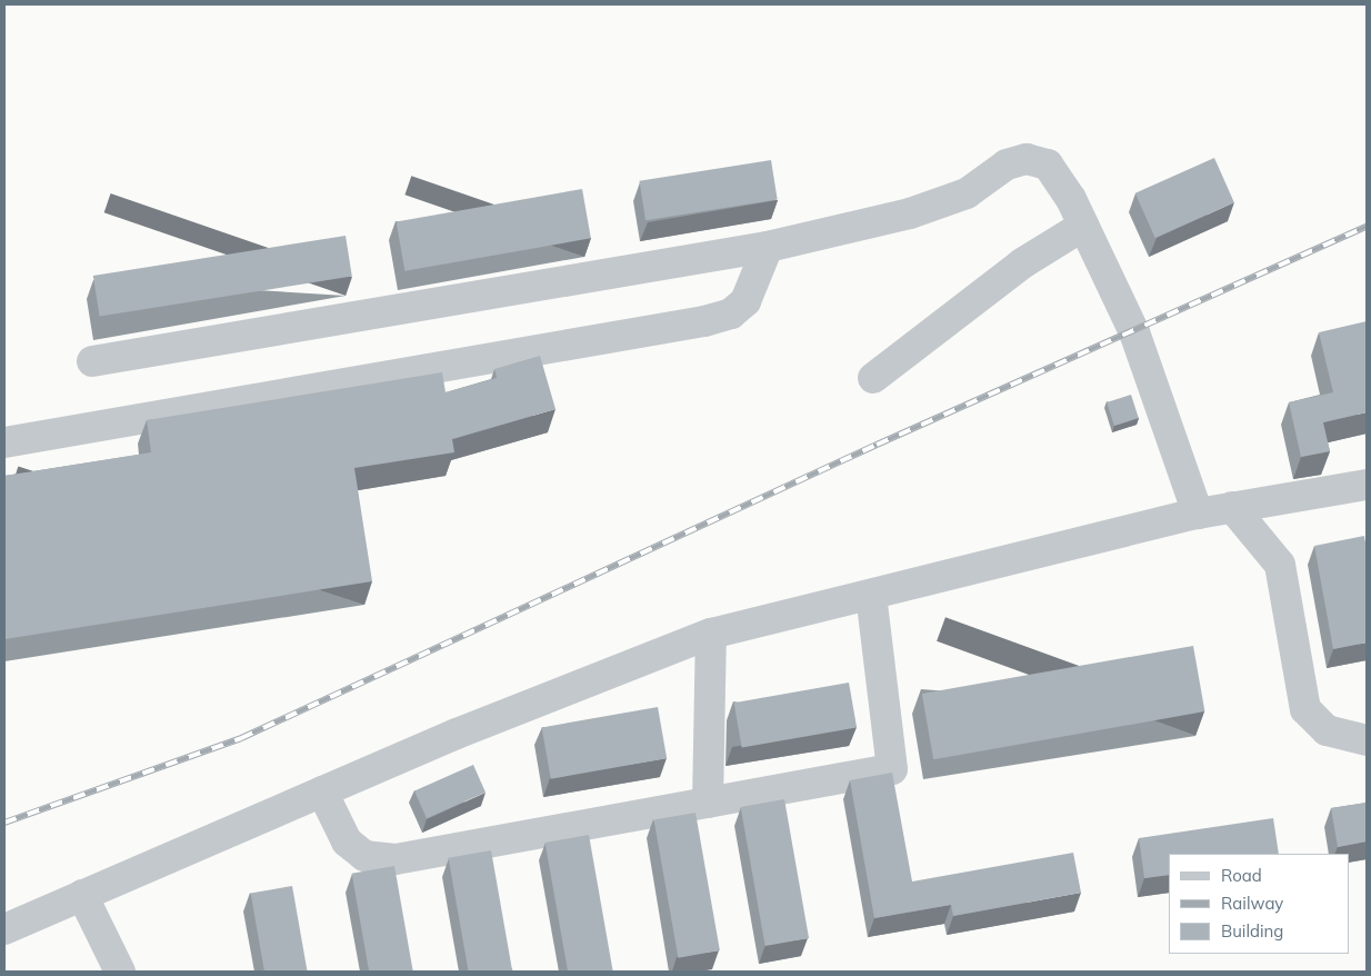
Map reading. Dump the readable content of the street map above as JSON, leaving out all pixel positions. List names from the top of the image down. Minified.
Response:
{"legend":["Road","Railway","Building"]}
